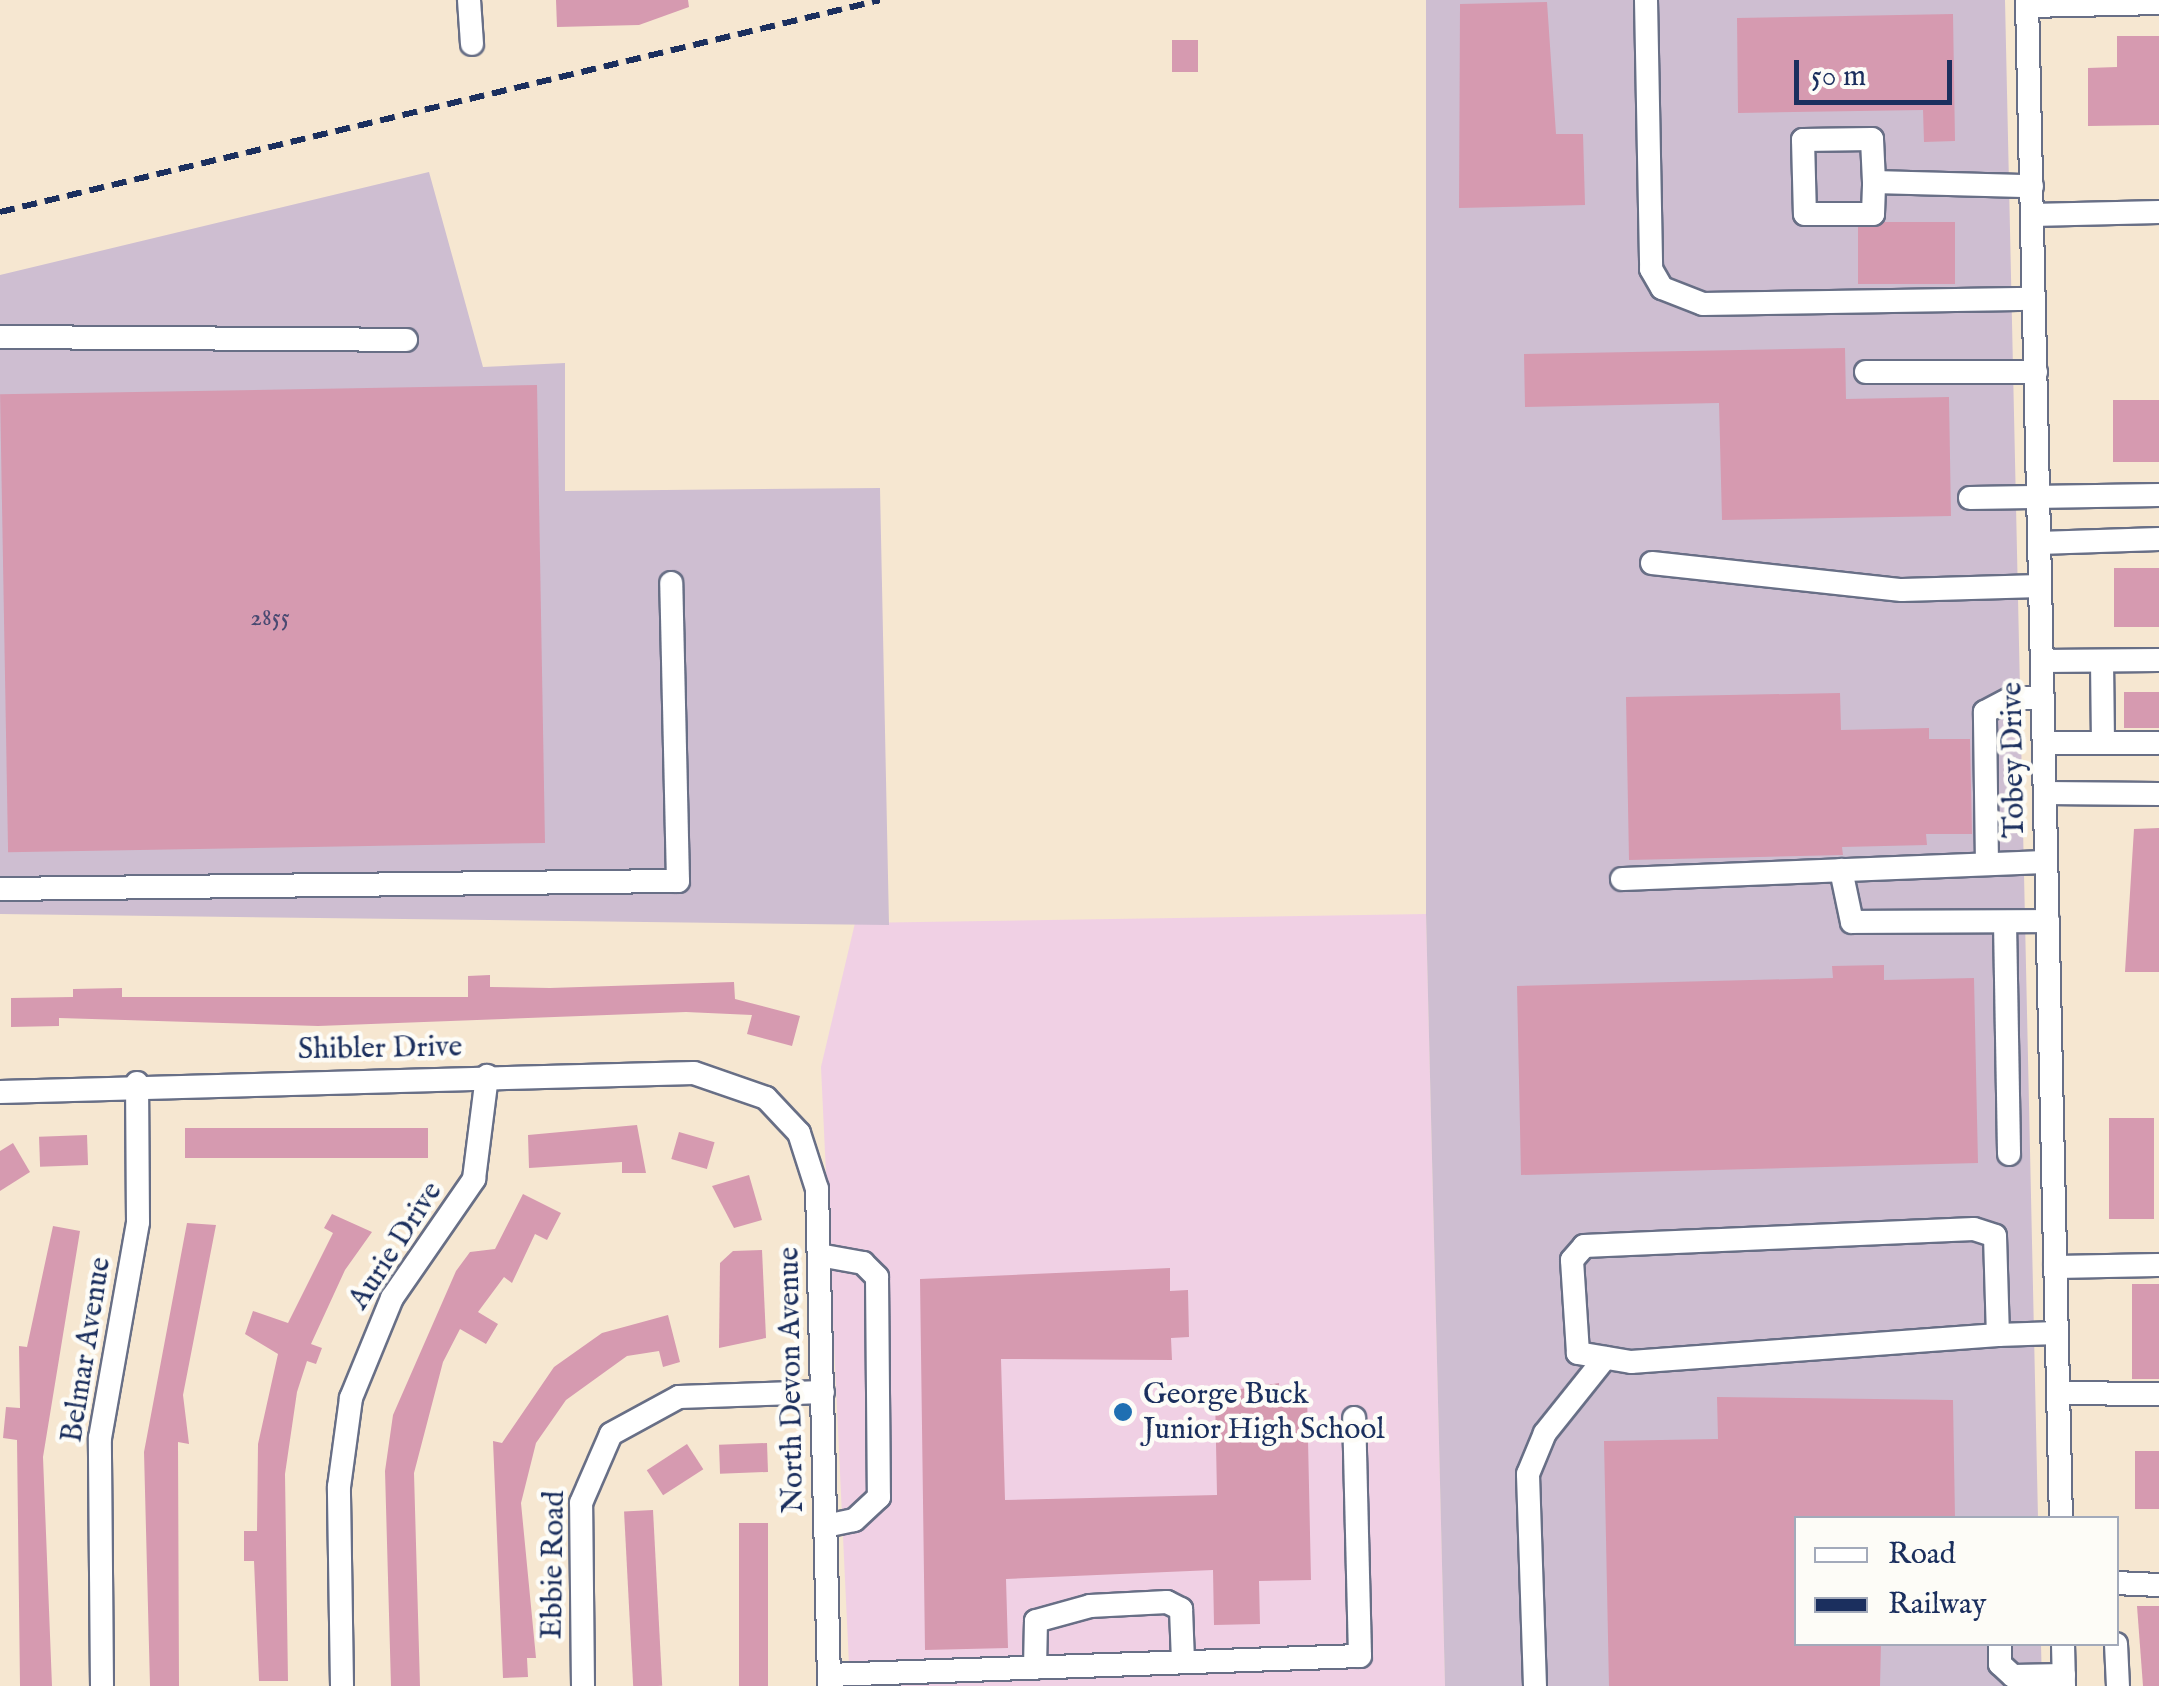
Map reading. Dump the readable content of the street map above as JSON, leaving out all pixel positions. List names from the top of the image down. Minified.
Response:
{"streets":{"street":["Tobey Drive","Shibler Drive","Aurie Drive","Belmar Avenue","North Devon Avenue","Ebbie Road"]},"crossings":[["Shibler Drive","Aurie Drive"],["Shibler Drive","Belmar Avenue"],["Shibler Drive","North Devon Avenue"],["North Devon Avenue","Ebbie Road"]],"places":["George Buck Junior High School"],"house_numbers":["2855"],"legend":["Road","Railway"],"scale_bar":"50 m"}
